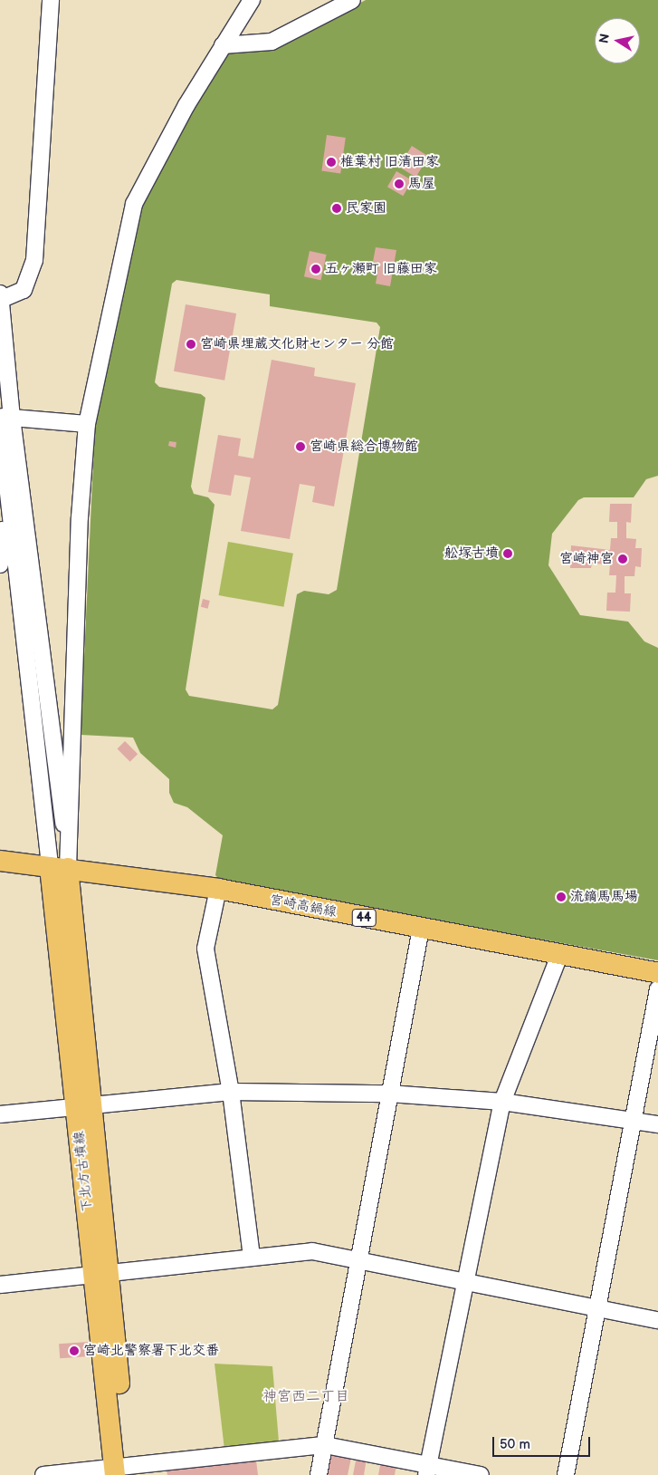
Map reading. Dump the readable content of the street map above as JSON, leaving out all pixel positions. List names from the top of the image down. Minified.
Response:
{"streets":{"main road":["宮崎高鍋線","44","下北方古墳線"]},"crossings":[["宮崎高鍋線","下北方古墳線"]],"districts":["神宮西二丁目"],"places":["椎葉村 旧清田家","馬屋","民家園","五ヶ瀬町 旧藤田家","宮崎県埋蔵文化財センター 分館","宮崎県総合博物館","舩塚古墳","宮崎神宮","流鏑馬馬場","宮崎北警察署下北交番"],"scale_bar":"50 m","north":"left"}
